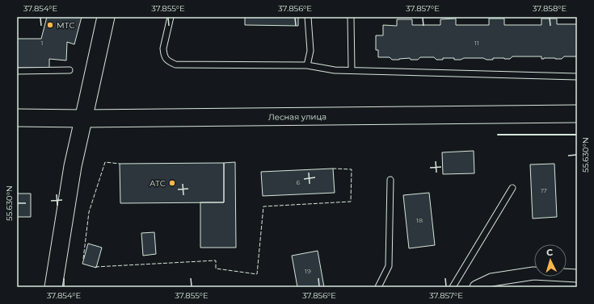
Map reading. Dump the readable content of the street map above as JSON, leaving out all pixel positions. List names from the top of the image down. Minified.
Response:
{"streets":{"street":["Лесная улица"]},"places":["МТС","АТС"],"house_numbers":["1","11","6","17","18","19"],"north":"top","coordinates":["37.854°E","37.855°E","37.856°E","37.857°E","37.858°E","55.630°N"]}
